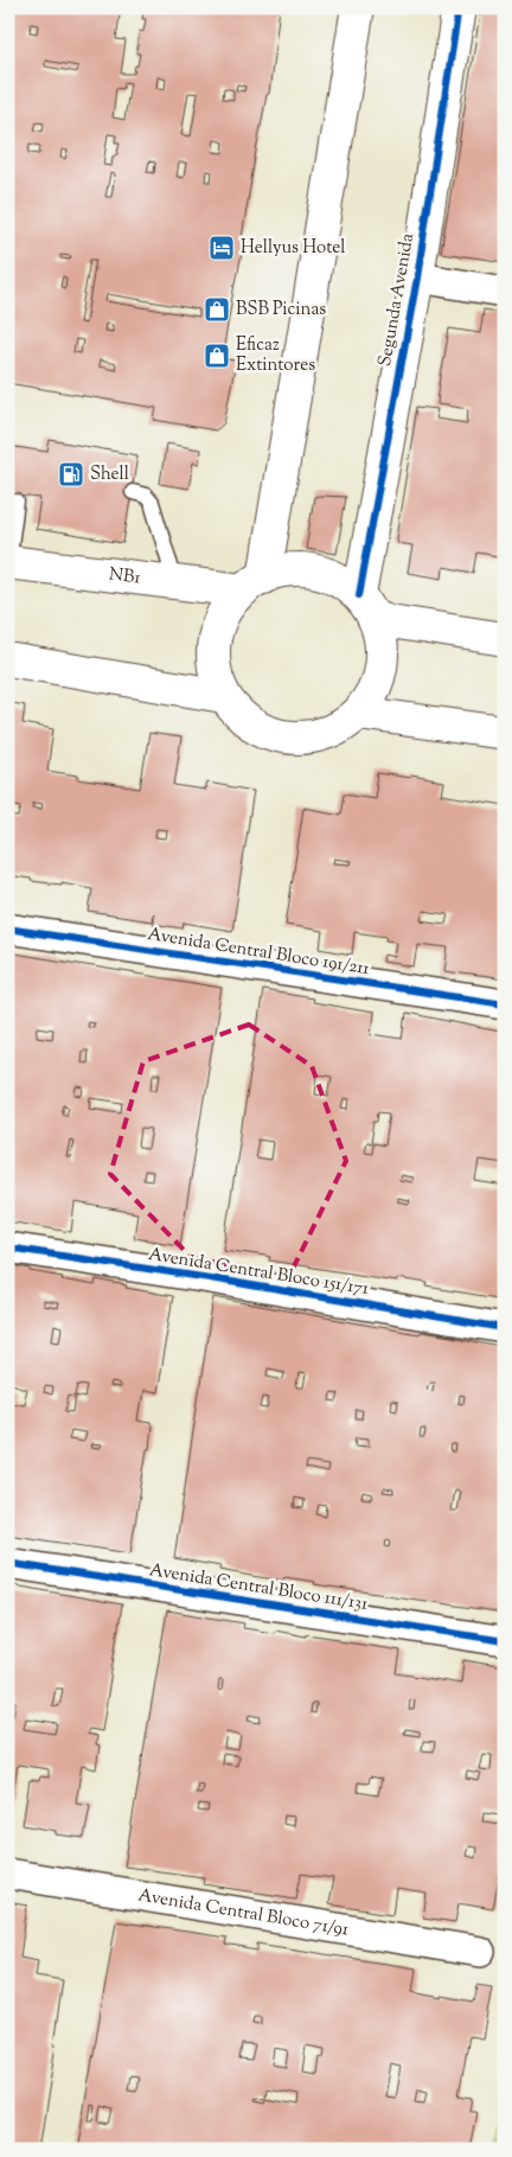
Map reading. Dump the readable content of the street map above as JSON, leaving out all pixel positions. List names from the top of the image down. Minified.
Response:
{"streets":{"street":["Segunda Avenida","NB1","Avenida Central Bloco 191/211","Avenida Central Bloco 151/171","Avenida Central Bloco 111/131","Avenida Central Bloco 71/91"]},"crossings":[["Segunda Avenida","NB1"]],"places":{"hotel":["Hellyus Hotel"],"shop":["BSB Picinas","Eficaz Extintores"],"fuel station":["Shell"]}}
